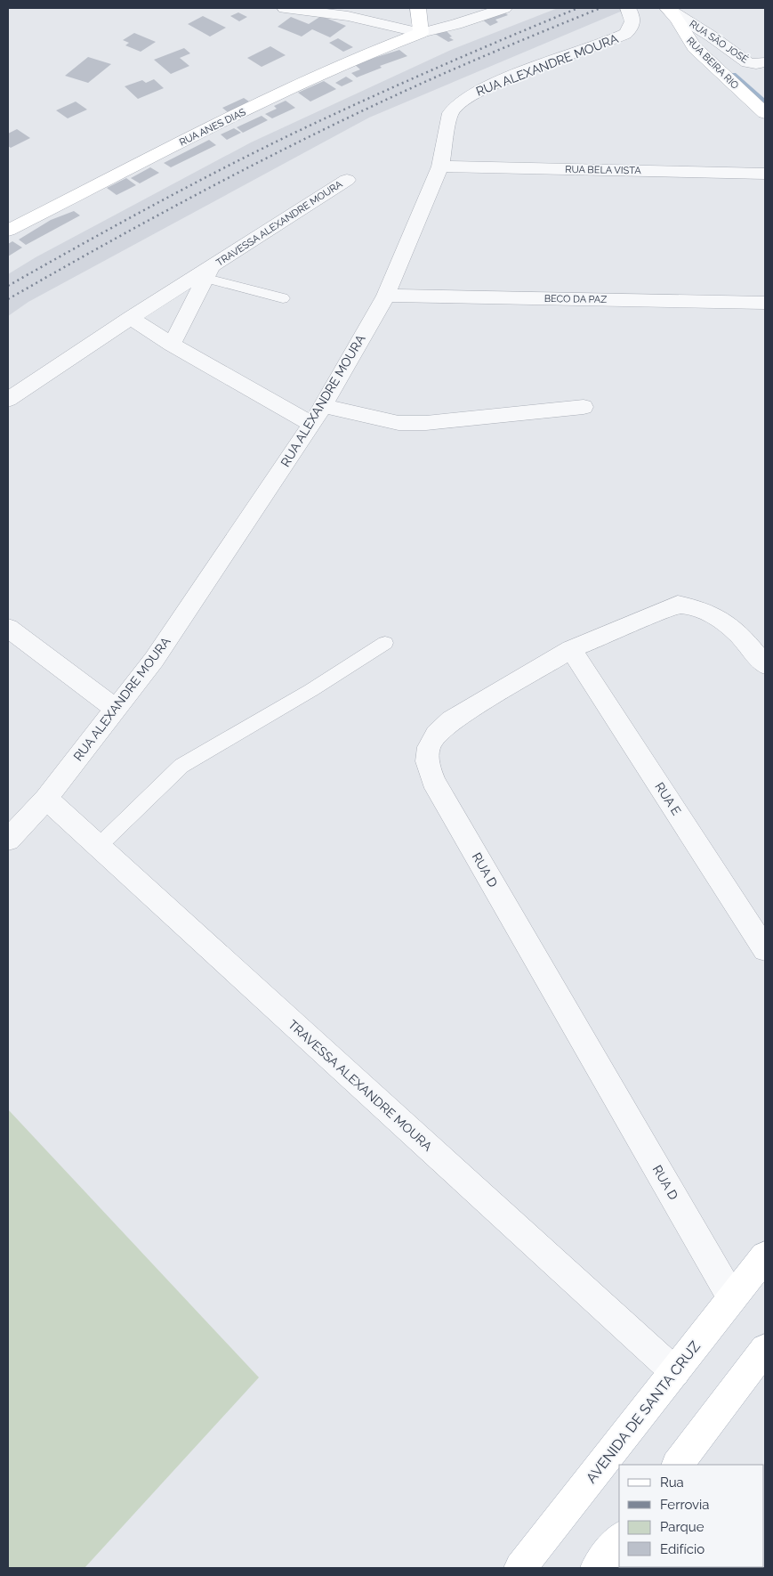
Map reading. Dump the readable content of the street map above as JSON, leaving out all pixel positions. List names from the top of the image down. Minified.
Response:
{"streets":{"street":["RUA SÃO JOSÉ","RUA BEIRA RIO","RUA ALEXANDRE MOURA","RUA ANES DIAS","RUA BELA VISTA","TRAVESSA ALEXANDRE MOURA","BECO DA PAZ","RUA E","RUA D","AVENIDA DE SANTA CRUZ"]},"crossings":[["RUA SÃO JOSÉ","RUA BEIRA RIO"],["RUA ALEXANDRE MOURA","RUA BELA VISTA"],["RUA ALEXANDRE MOURA","TRAVESSA ALEXANDRE MOURA"],["RUA ALEXANDRE MOURA","BECO DA PAZ"],["TRAVESSA ALEXANDRE MOURA","AVENIDA DE SANTA CRUZ"],["RUA E","RUA D"],["RUA D","AVENIDA DE SANTA CRUZ"]],"legend":["Rua","Ferrovia","Parque","Edifício"]}
